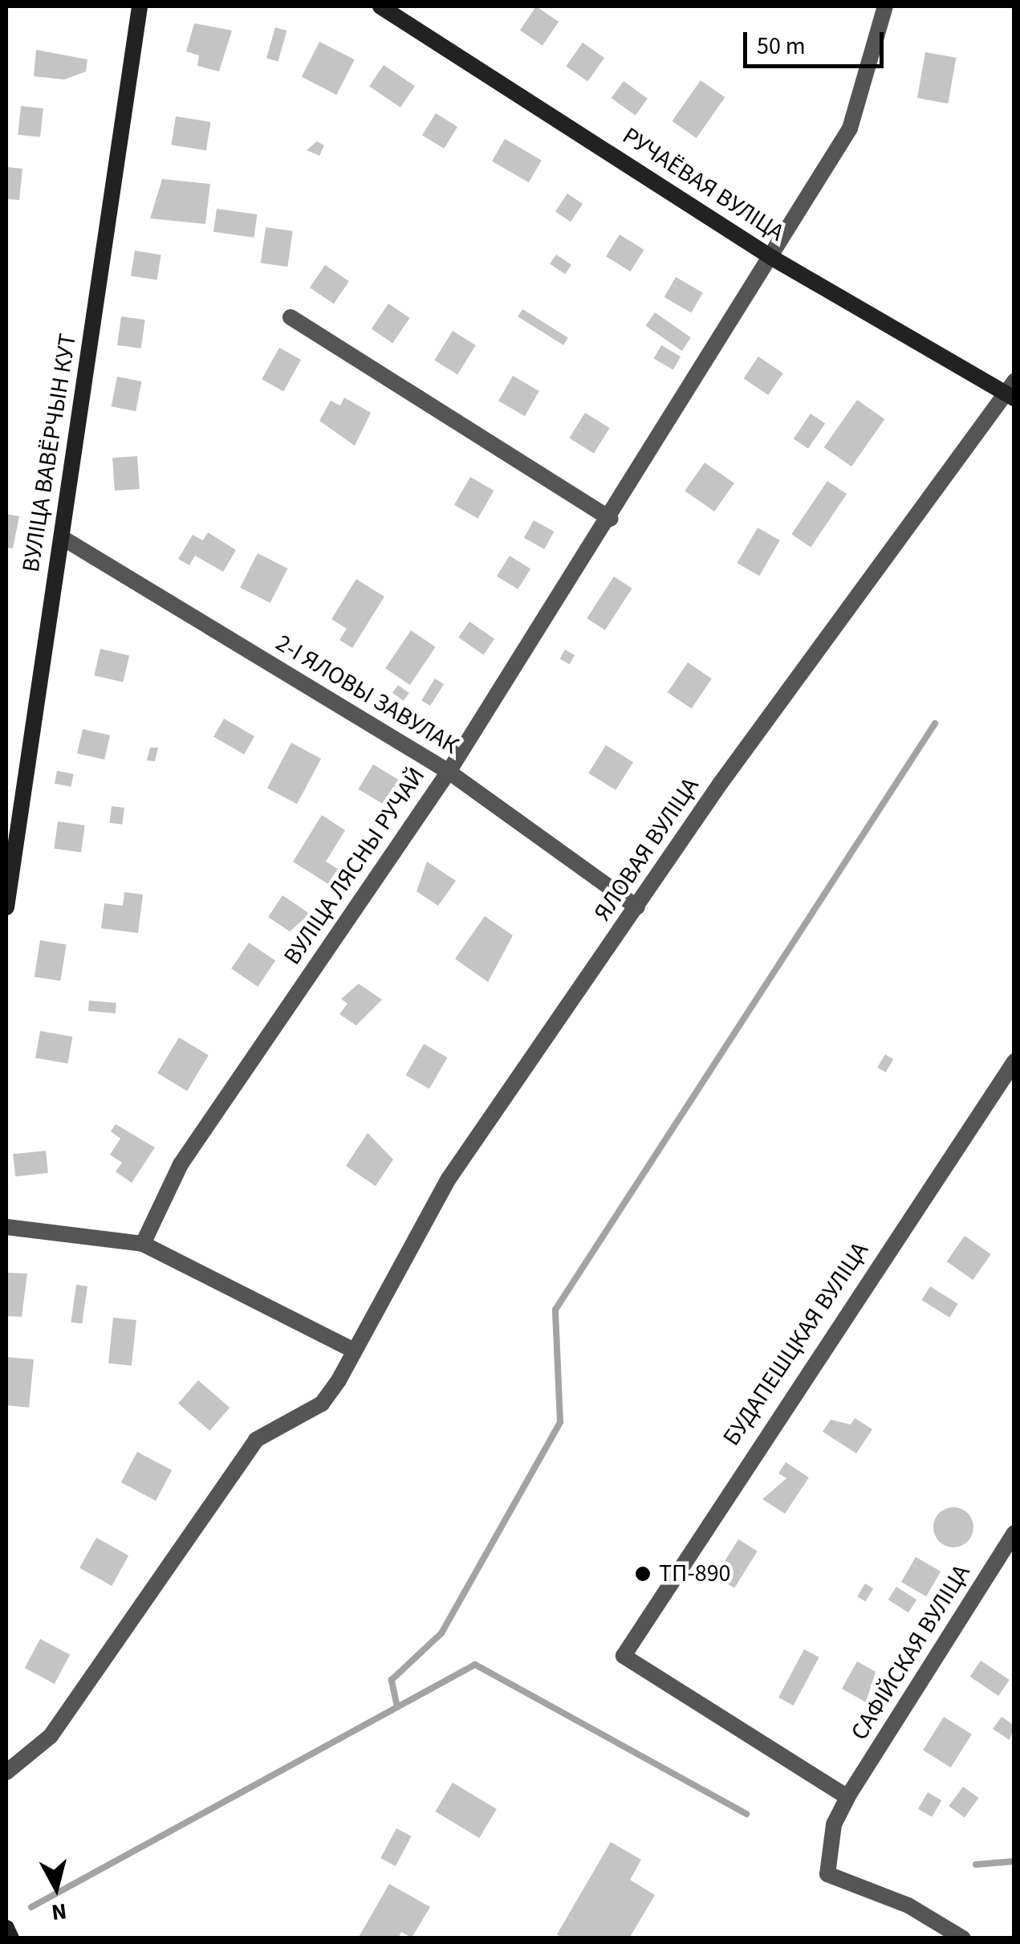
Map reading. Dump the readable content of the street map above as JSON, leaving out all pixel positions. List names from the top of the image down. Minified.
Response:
{"streets":{"street":["РУЧАЁВАЯ ВУЛІЦА","ВУЛІЦА ВАВЁРЧЫН КУТ","2-І ЯЛОВЫ ЗАВУЛАК","ЯЛОВАЯ ВУЛІЦА","ВУЛІЦА ЛЯСНЫ РУЧАЙ","БУДАПЕШЦКАЯ ВУЛІЦА","САФІЙСКАЯ ВУЛІЦА"]},"crossings":[["РУЧАЁВАЯ ВУЛІЦА","ЯЛОВАЯ ВУЛІЦА"],["РУЧАЁВАЯ ВУЛІЦА","ВУЛІЦА ЛЯСНЫ РУЧАЙ"],["ВУЛІЦА ВАВЁРЧЫН КУТ","2-І ЯЛОВЫ ЗАВУЛАК"],["2-І ЯЛОВЫ ЗАВУЛАК","ЯЛОВАЯ ВУЛІЦА"],["2-І ЯЛОВЫ ЗАВУЛАК","ВУЛІЦА ЛЯСНЫ РУЧАЙ"],["БУДАПЕШЦКАЯ ВУЛІЦА","САФІЙСКАЯ ВУЛІЦА"]],"places":["ТП-890"],"scale_bar":"50 m","north":"bottom"}
